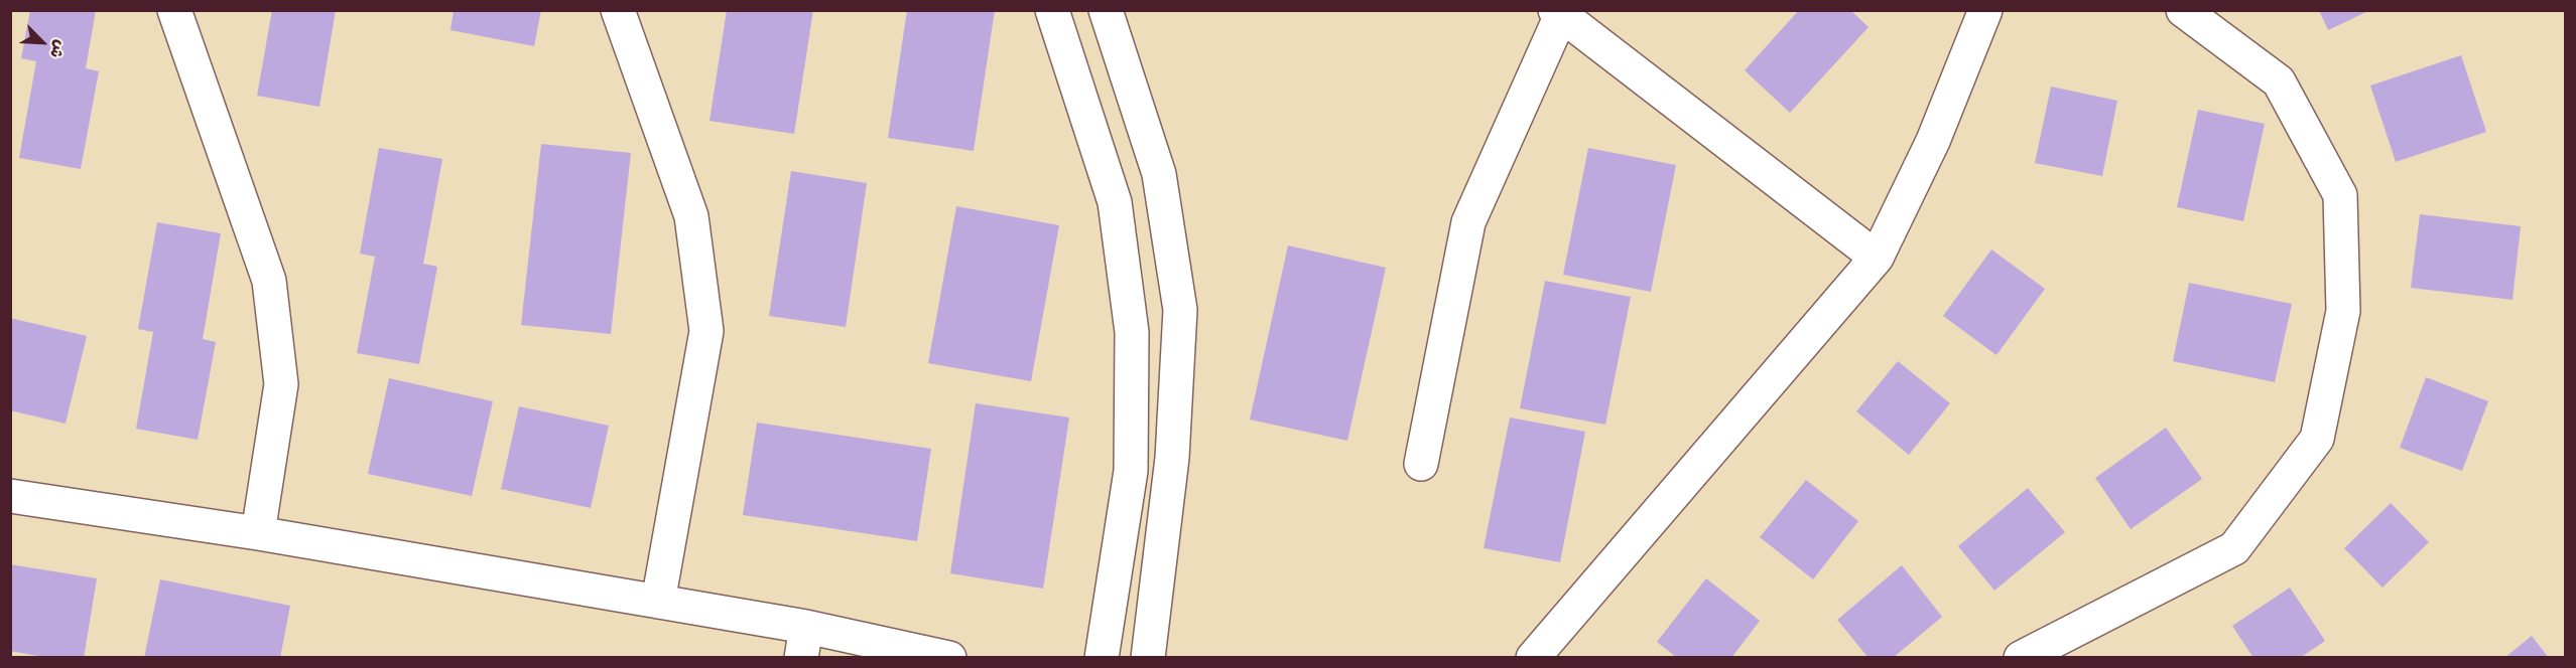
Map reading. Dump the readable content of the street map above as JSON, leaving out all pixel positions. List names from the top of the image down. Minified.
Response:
{"north":"bottom right"}
